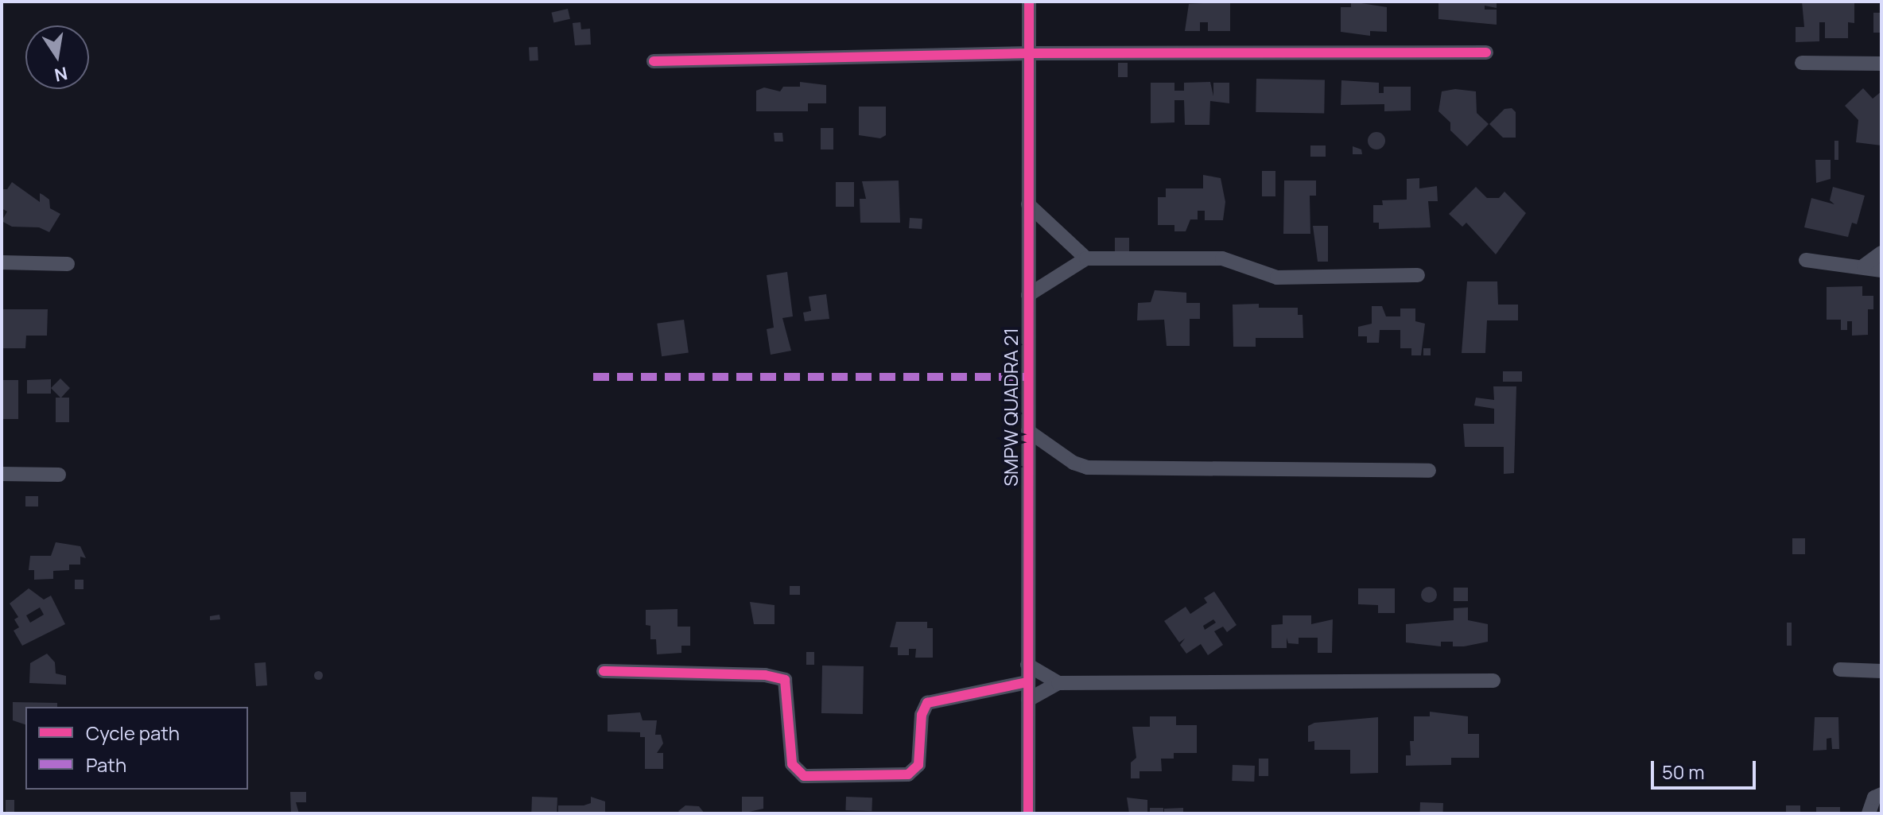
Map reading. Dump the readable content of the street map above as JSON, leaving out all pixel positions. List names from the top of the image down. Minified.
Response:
{"streets":{"street":["SMPW QUADRA 21"]},"legend":["Cycle path","Path"],"scale_bar":"50 m","north":"bottom"}
